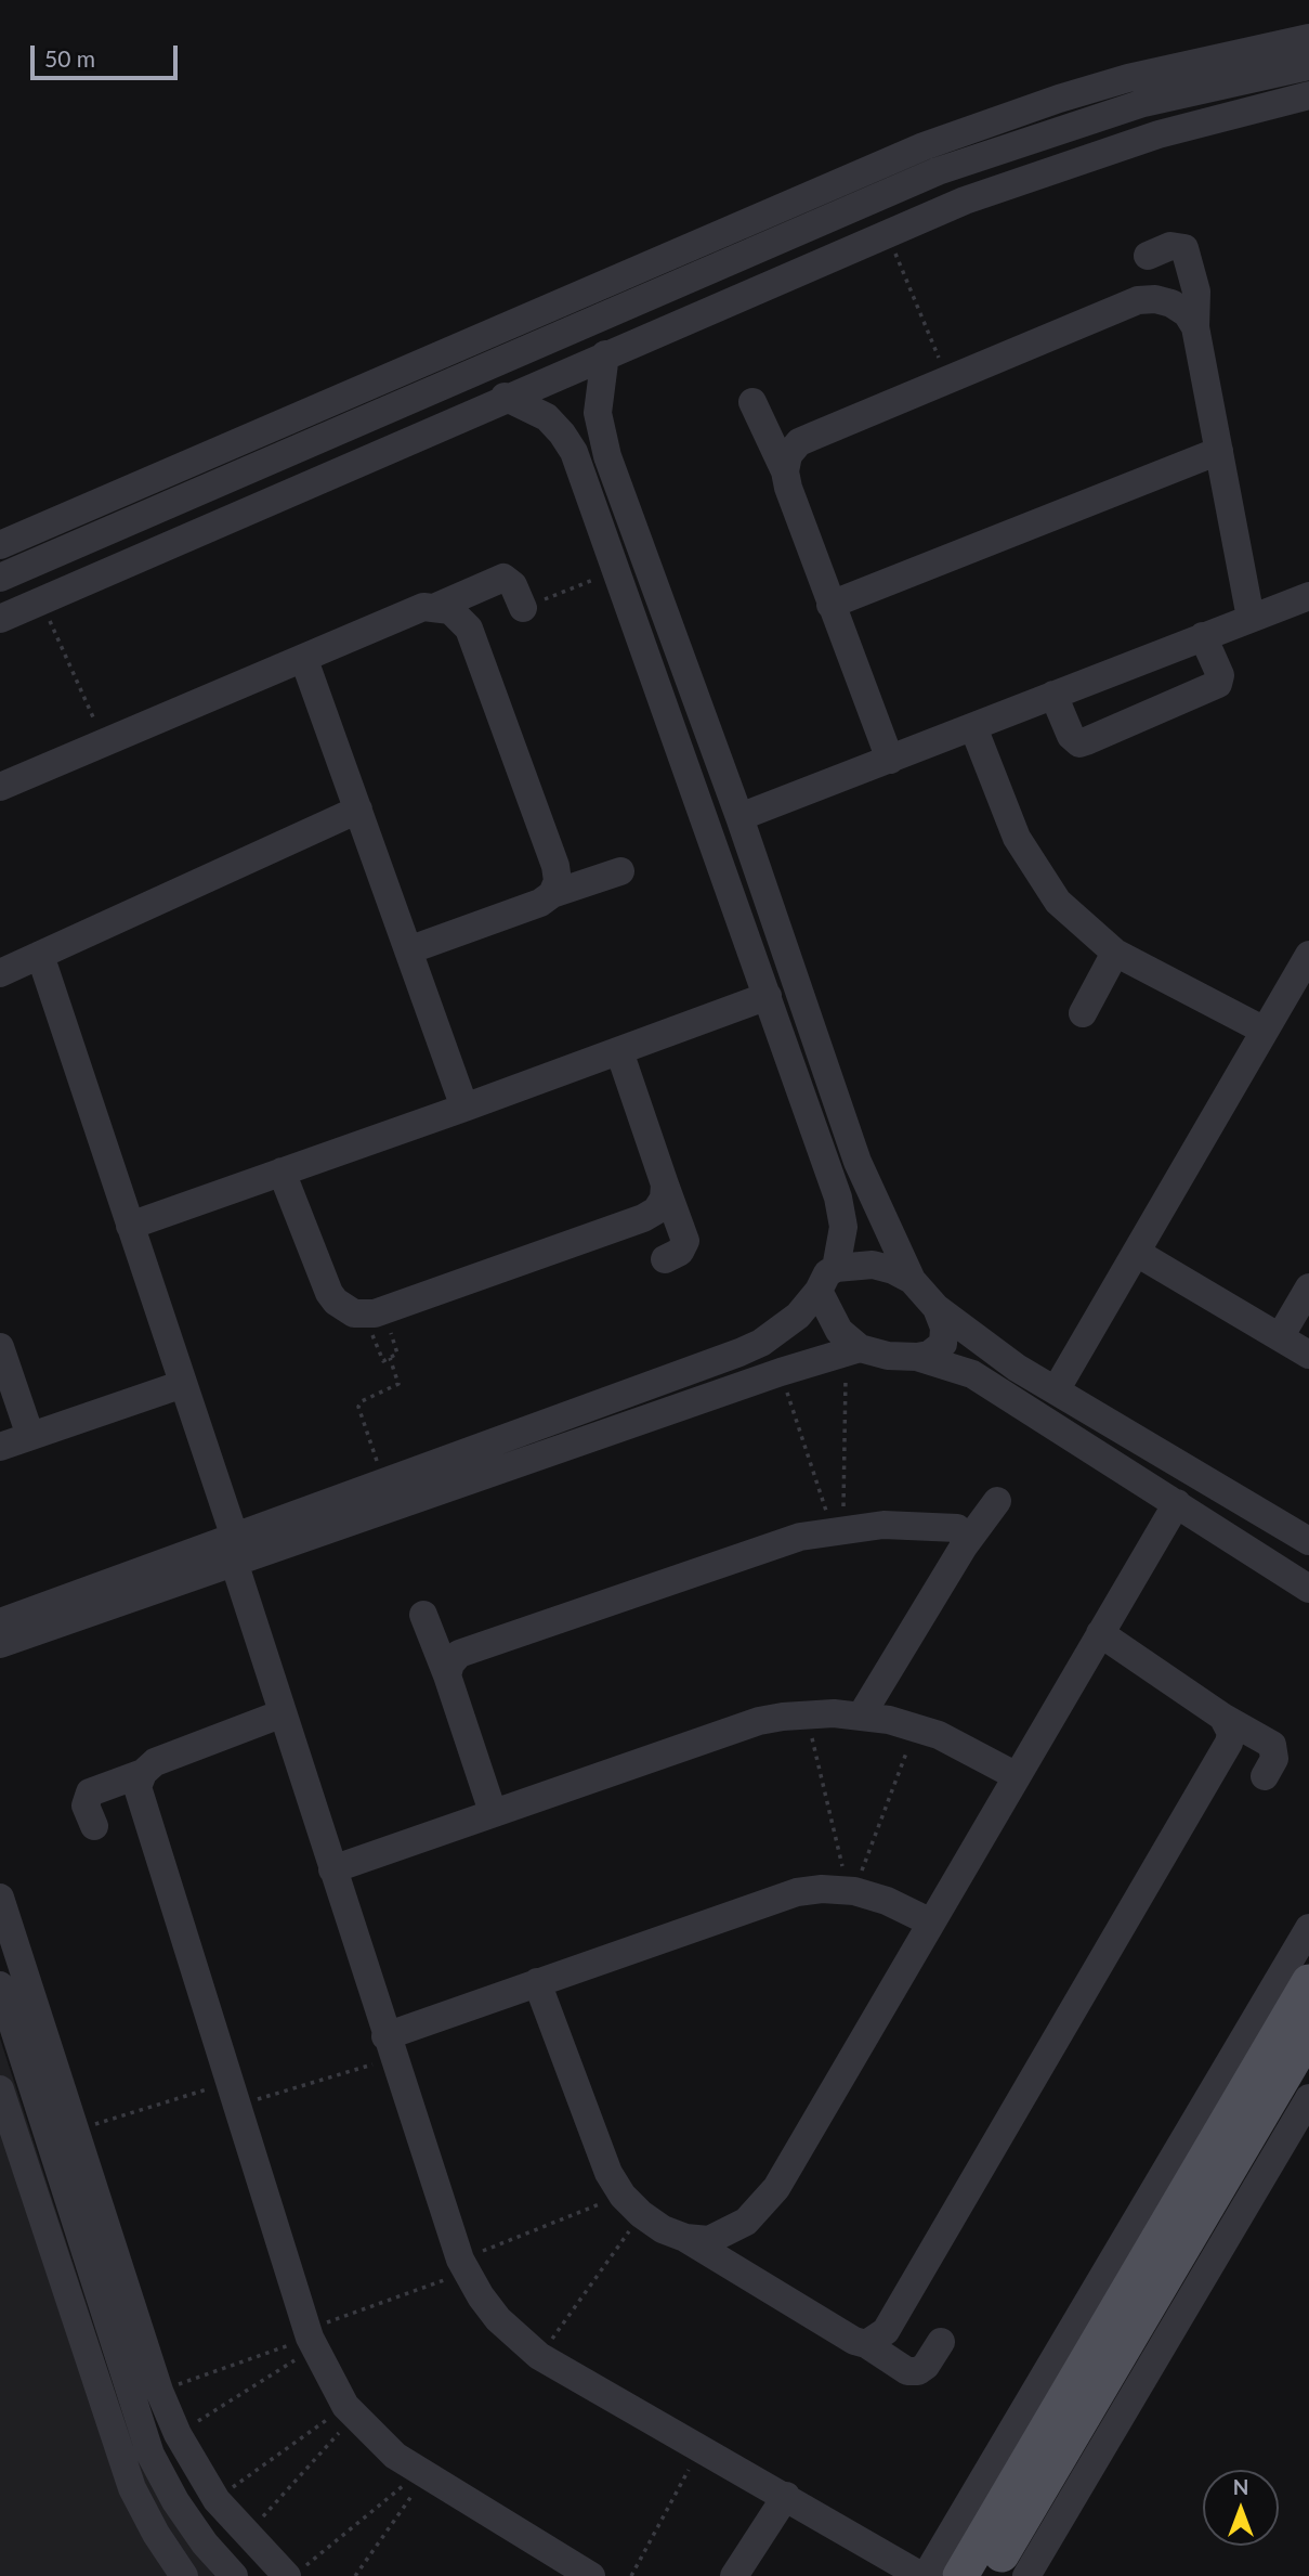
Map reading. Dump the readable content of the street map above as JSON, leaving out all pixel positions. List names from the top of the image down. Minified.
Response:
{"scale_bar":"50 m","north":"top"}
